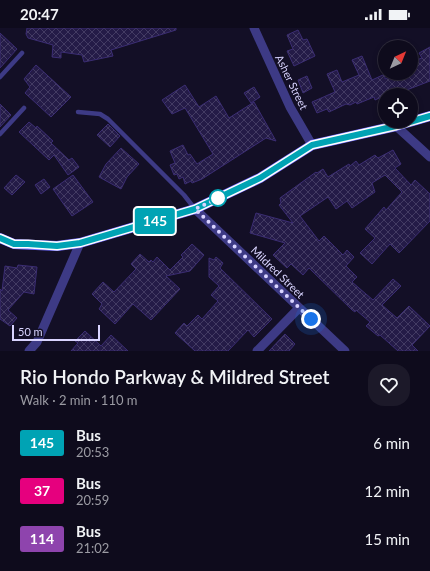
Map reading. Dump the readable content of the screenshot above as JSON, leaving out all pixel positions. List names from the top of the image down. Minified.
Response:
{"streets":{"street":["Asher Street","Mildred Street"]},"lines":["bus line 145"],"scale_bar":"50 m","north":"top right","page":{"status":"20:47","on_map":"145","scale":"50 m","heading":["Rio Hondo Parkway & Mildred Street","Walk · 2 min · 110 m"],"list":[{"mark":"145","name":"Bus","note":"20:53","value":"6 min"},{"mark":"37","name":"Bus","note":"20:59","value":"12 min"},{"mark":"114","name":"Bus","note":"21:02","value":"15 min"}]}}
